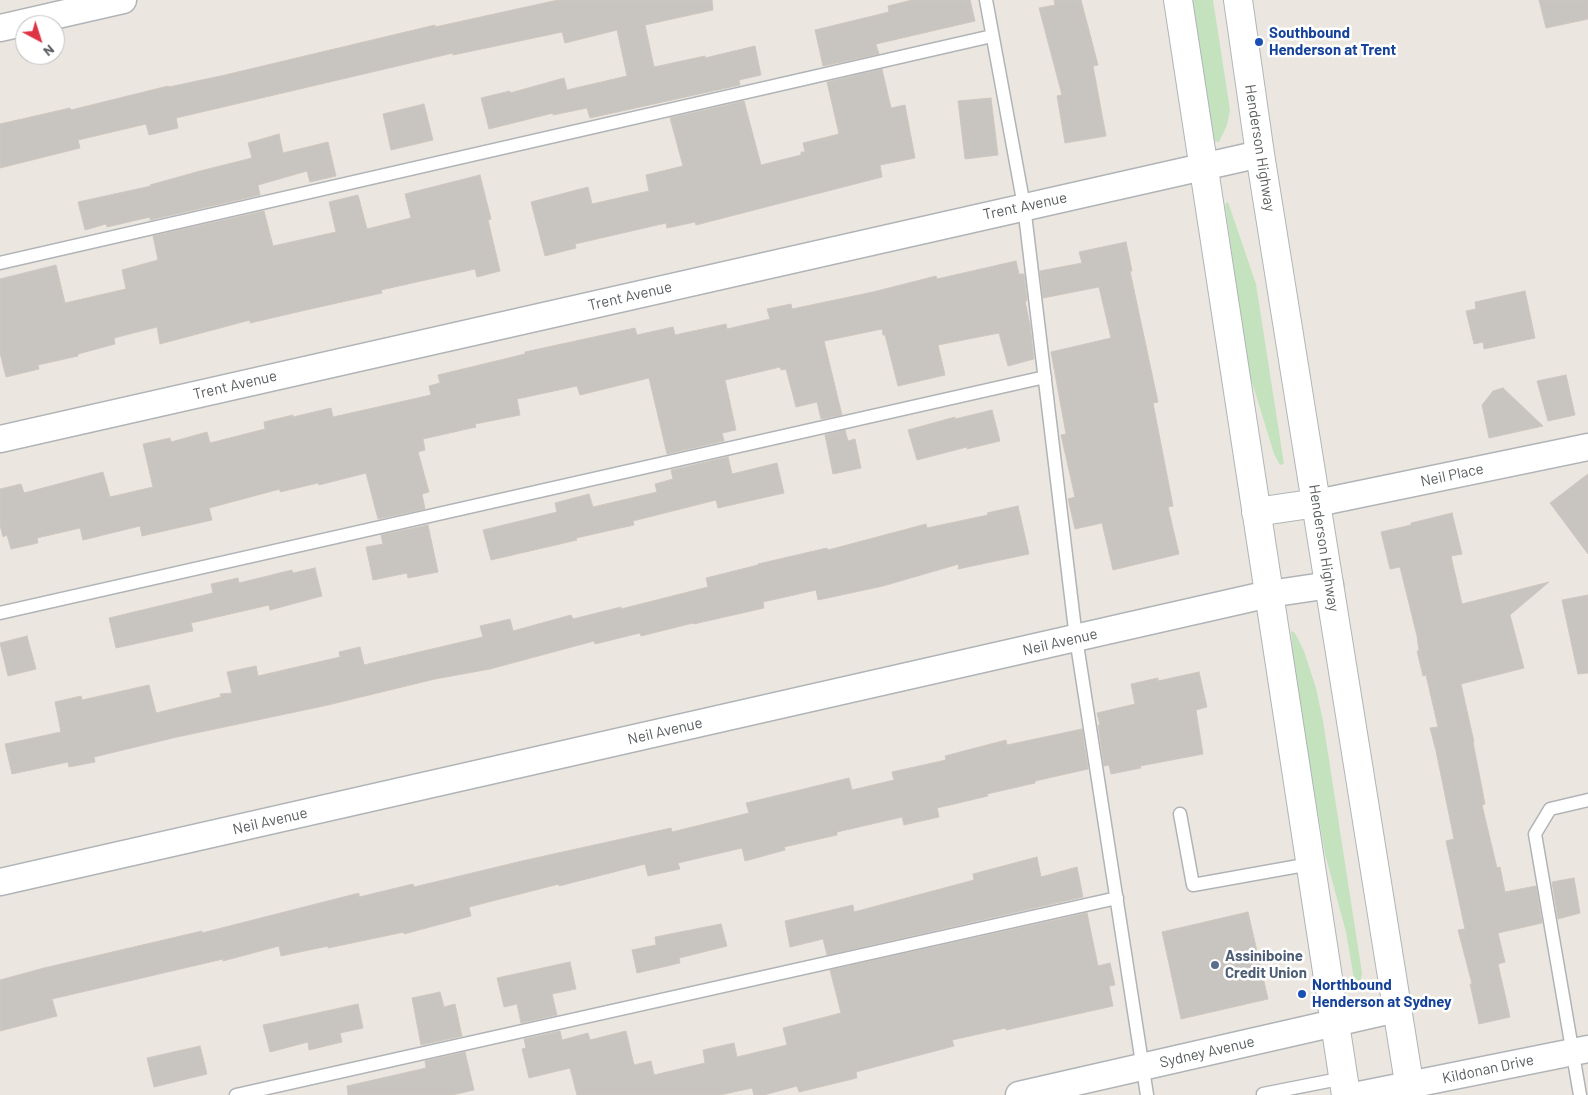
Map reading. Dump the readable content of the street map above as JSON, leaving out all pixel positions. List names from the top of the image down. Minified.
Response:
{"streets":{"main road":["Henderson Highway"],"street":["Trent Avenue","Neil Place","Neil Avenue","Sydney Avenue","Kildonan Drive"]},"crossings":[["Henderson Highway","Trent Avenue"],["Henderson Highway","Neil Place"],["Henderson Highway","Neil Avenue"],["Henderson Highway","Sydney Avenue"],["Henderson Highway","Kildonan Drive"]],"places":["Southbound Henderson at Trent","Assiniboine Credit Union","Northbound Henderson at Sydney"],"north":"bottom right"}
